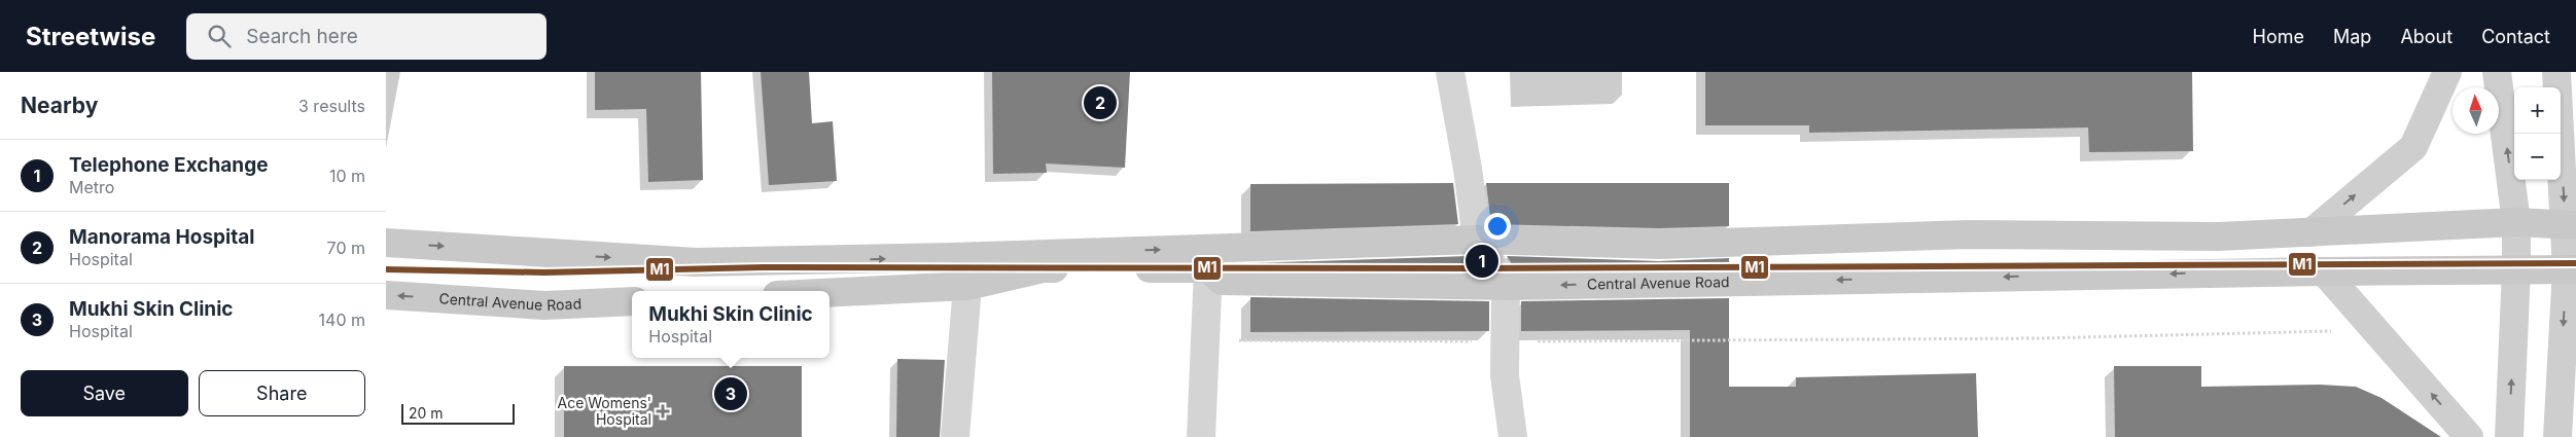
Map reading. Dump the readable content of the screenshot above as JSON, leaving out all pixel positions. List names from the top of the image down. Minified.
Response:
{"streets":{"main road":["Central Avenue Road"]},"places":{"health":["Ace Womens' Hospital"]},"lines":["transit line M1"],"scale_bar":"20 m","north":"top","page":{"header":"Streetwise","search":"Search here","nav":["Home","Map","About","Contact"],"heading":["Nearby","3 results"],"pins":["2","1","3"],"map_buttons":["+","−"],"list":[{"mark":"1","name":"Telephone Exchange","note":"Metro","value":"10 m"},{"mark":"2","name":"Manorama Hospital","note":"Hospital","value":"70 m"},{"mark":"3","name":"Mukhi Skin Clinic","note":"Hospital","value":"140 m"}],"popup":["Mukhi Skin Clinic","Hospital"],"buttons":["Save","Share"],"scale":"20 m"}}
